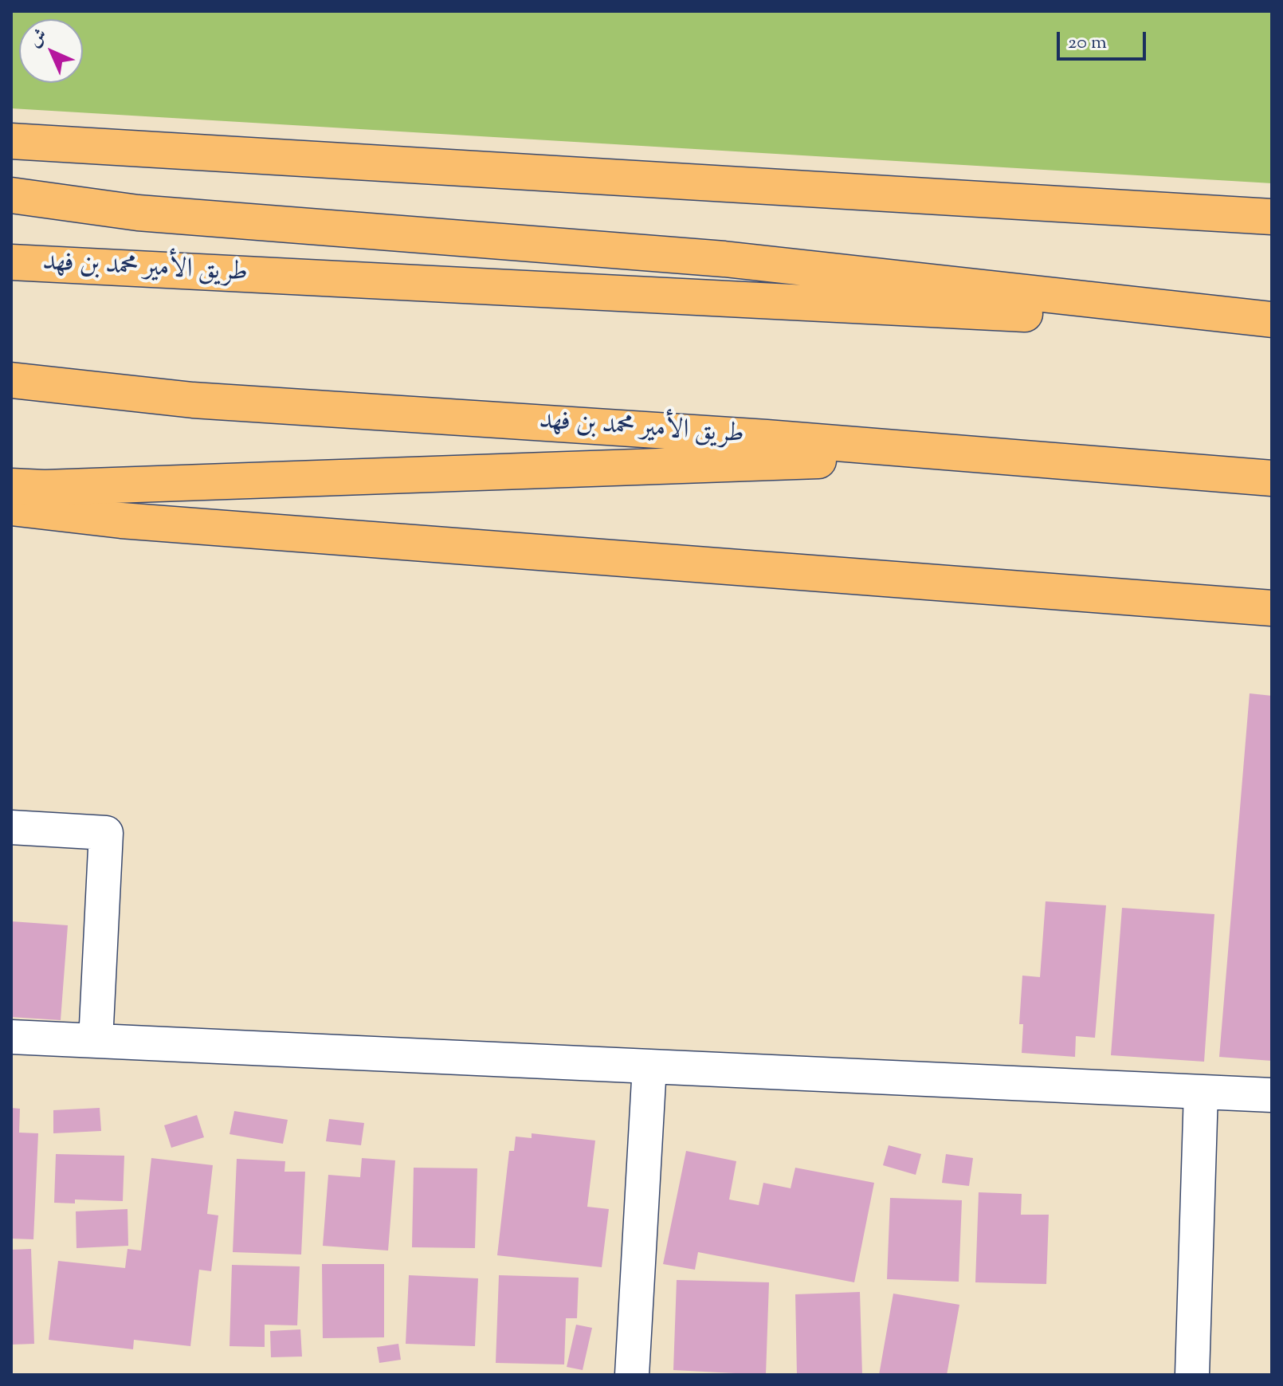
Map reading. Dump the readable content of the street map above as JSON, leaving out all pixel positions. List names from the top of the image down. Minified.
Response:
{"streets":{"main road":["طريق الأمير محمد بن فهد"]},"scale_bar":"20 m","north":"top left"}
